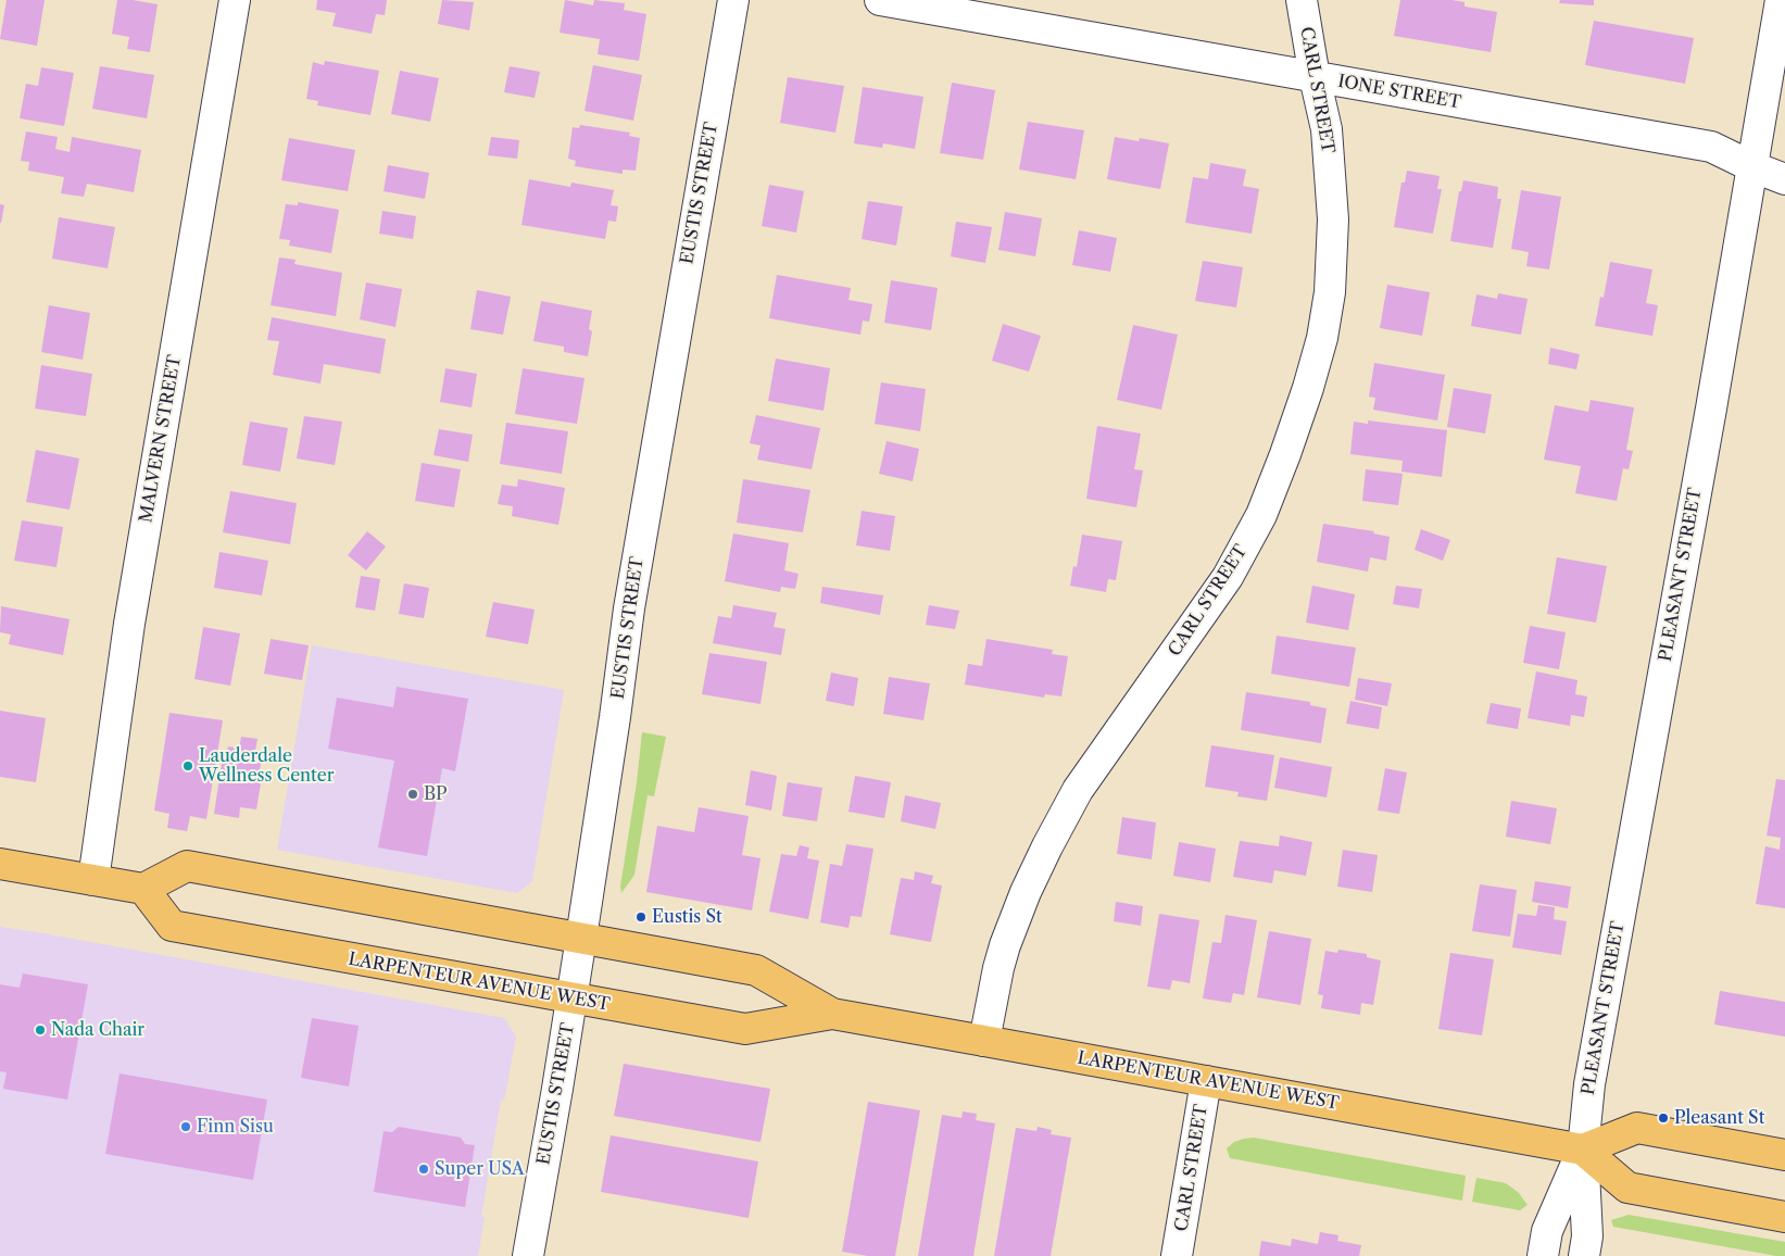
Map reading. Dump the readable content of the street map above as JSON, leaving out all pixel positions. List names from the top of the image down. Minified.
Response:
{"streets":{"main road":["LARPENTEUR AVENUE WEST"],"street":["CARL STREET","IONE STREET","EUSTIS STREET","MALVERN STREET","PLEASANT STREET"]},"crossings":[["CARL STREET","IONE STREET"],["CARL STREET","LARPENTEUR AVENUE WEST"],["IONE STREET","PLEASANT STREET"],["EUSTIS STREET","LARPENTEUR AVENUE WEST"],["PLEASANT STREET","LARPENTEUR AVENUE WEST"]],"places":["Lauderdale Wellness Center","BP","Eustis St","Nada Chair","Pleasant St","Finn Sisu","Super USA"]}
